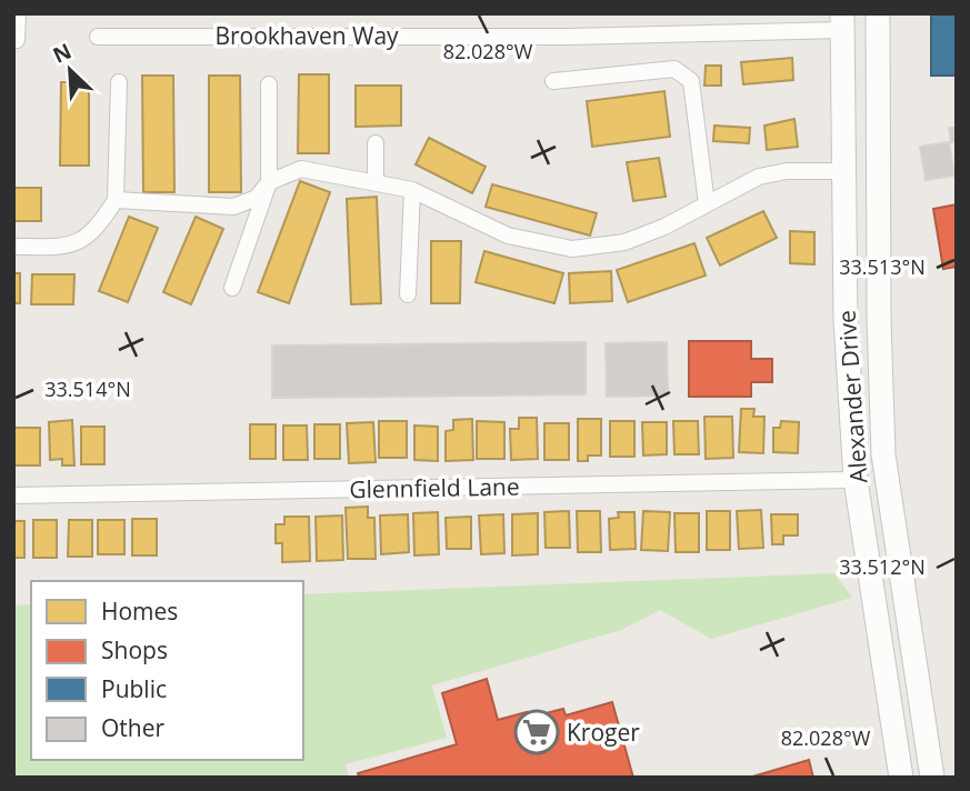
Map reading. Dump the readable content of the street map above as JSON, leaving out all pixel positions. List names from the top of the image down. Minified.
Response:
{"streets":{"main road":["Alexander Drive"],"street":["Brookhaven Way","Glennfield Lane"]},"crossings":[["Brookhaven Way","Alexander Drive"],["Alexander Drive","Glennfield Lane"]],"places":{"supermarket":["Kroger"]},"legend":["Homes","Shops","Public","Other"],"north":"top left","coordinates":["82.028°W","33.513°N","33.514°N","33.512°N"]}
